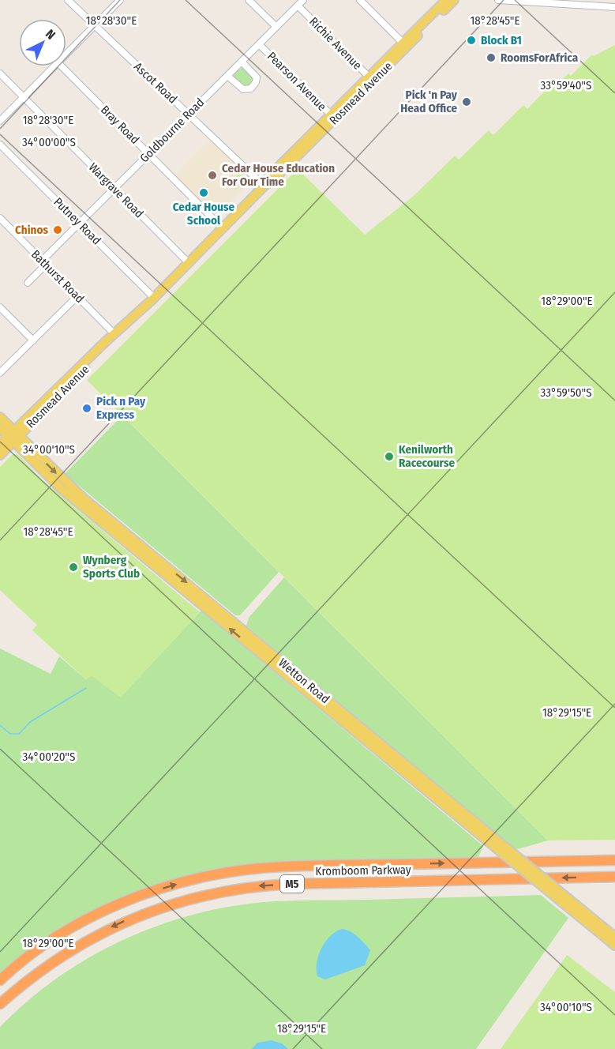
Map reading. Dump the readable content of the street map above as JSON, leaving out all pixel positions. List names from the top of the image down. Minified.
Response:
{"streets":{"highway":["Kromboom Parkway","M5"],"main road":["Rosmead Avenue","Wetton Road"],"street":["Richie Avenue","Pearson Avenue","Ascot Road","Bray Road","Goldbourne Road","Wargrave Road","Putney Road","Bathurst Road"]},"crossings":[["Richie Avenue","Rosmead Avenue"],["Richie Avenue","Goldbourne Road"],["Pearson Avenue","Rosmead Avenue"],["Pearson Avenue","Goldbourne Road"],["Ascot Road","Rosmead Avenue"],["Ascot Road","Goldbourne Road"],["Rosmead Avenue","Bray Road"],["Rosmead Avenue","Wargrave Road"],["Rosmead Avenue","Putney Road"],["Rosmead Avenue","Bathurst Road"],["Rosmead Avenue","Wetton Road"],["Bray Road","Goldbourne Road"],["Goldbourne Road","Wargrave Road"],["Goldbourne Road","Putney Road"],["Goldbourne Road","Bathurst Road"]],"places":["Block B1","RoomsForAfrica","Pick 'n Pay Head Office","Cedar House Education For Our Time","Cedar House School","Chinos","Pick n Pay Express","Kenilworth Racecourse","Wynberg Sports Club"],"north":"top right","coordinates":["18°28'30\"E","18°28'45\"E","33°59'40\"S","34°00'00\"S","18°29'00\"E","33°59'50\"S","34°00'10\"S","18°29'15\"E","34°00'20\"S"]}
